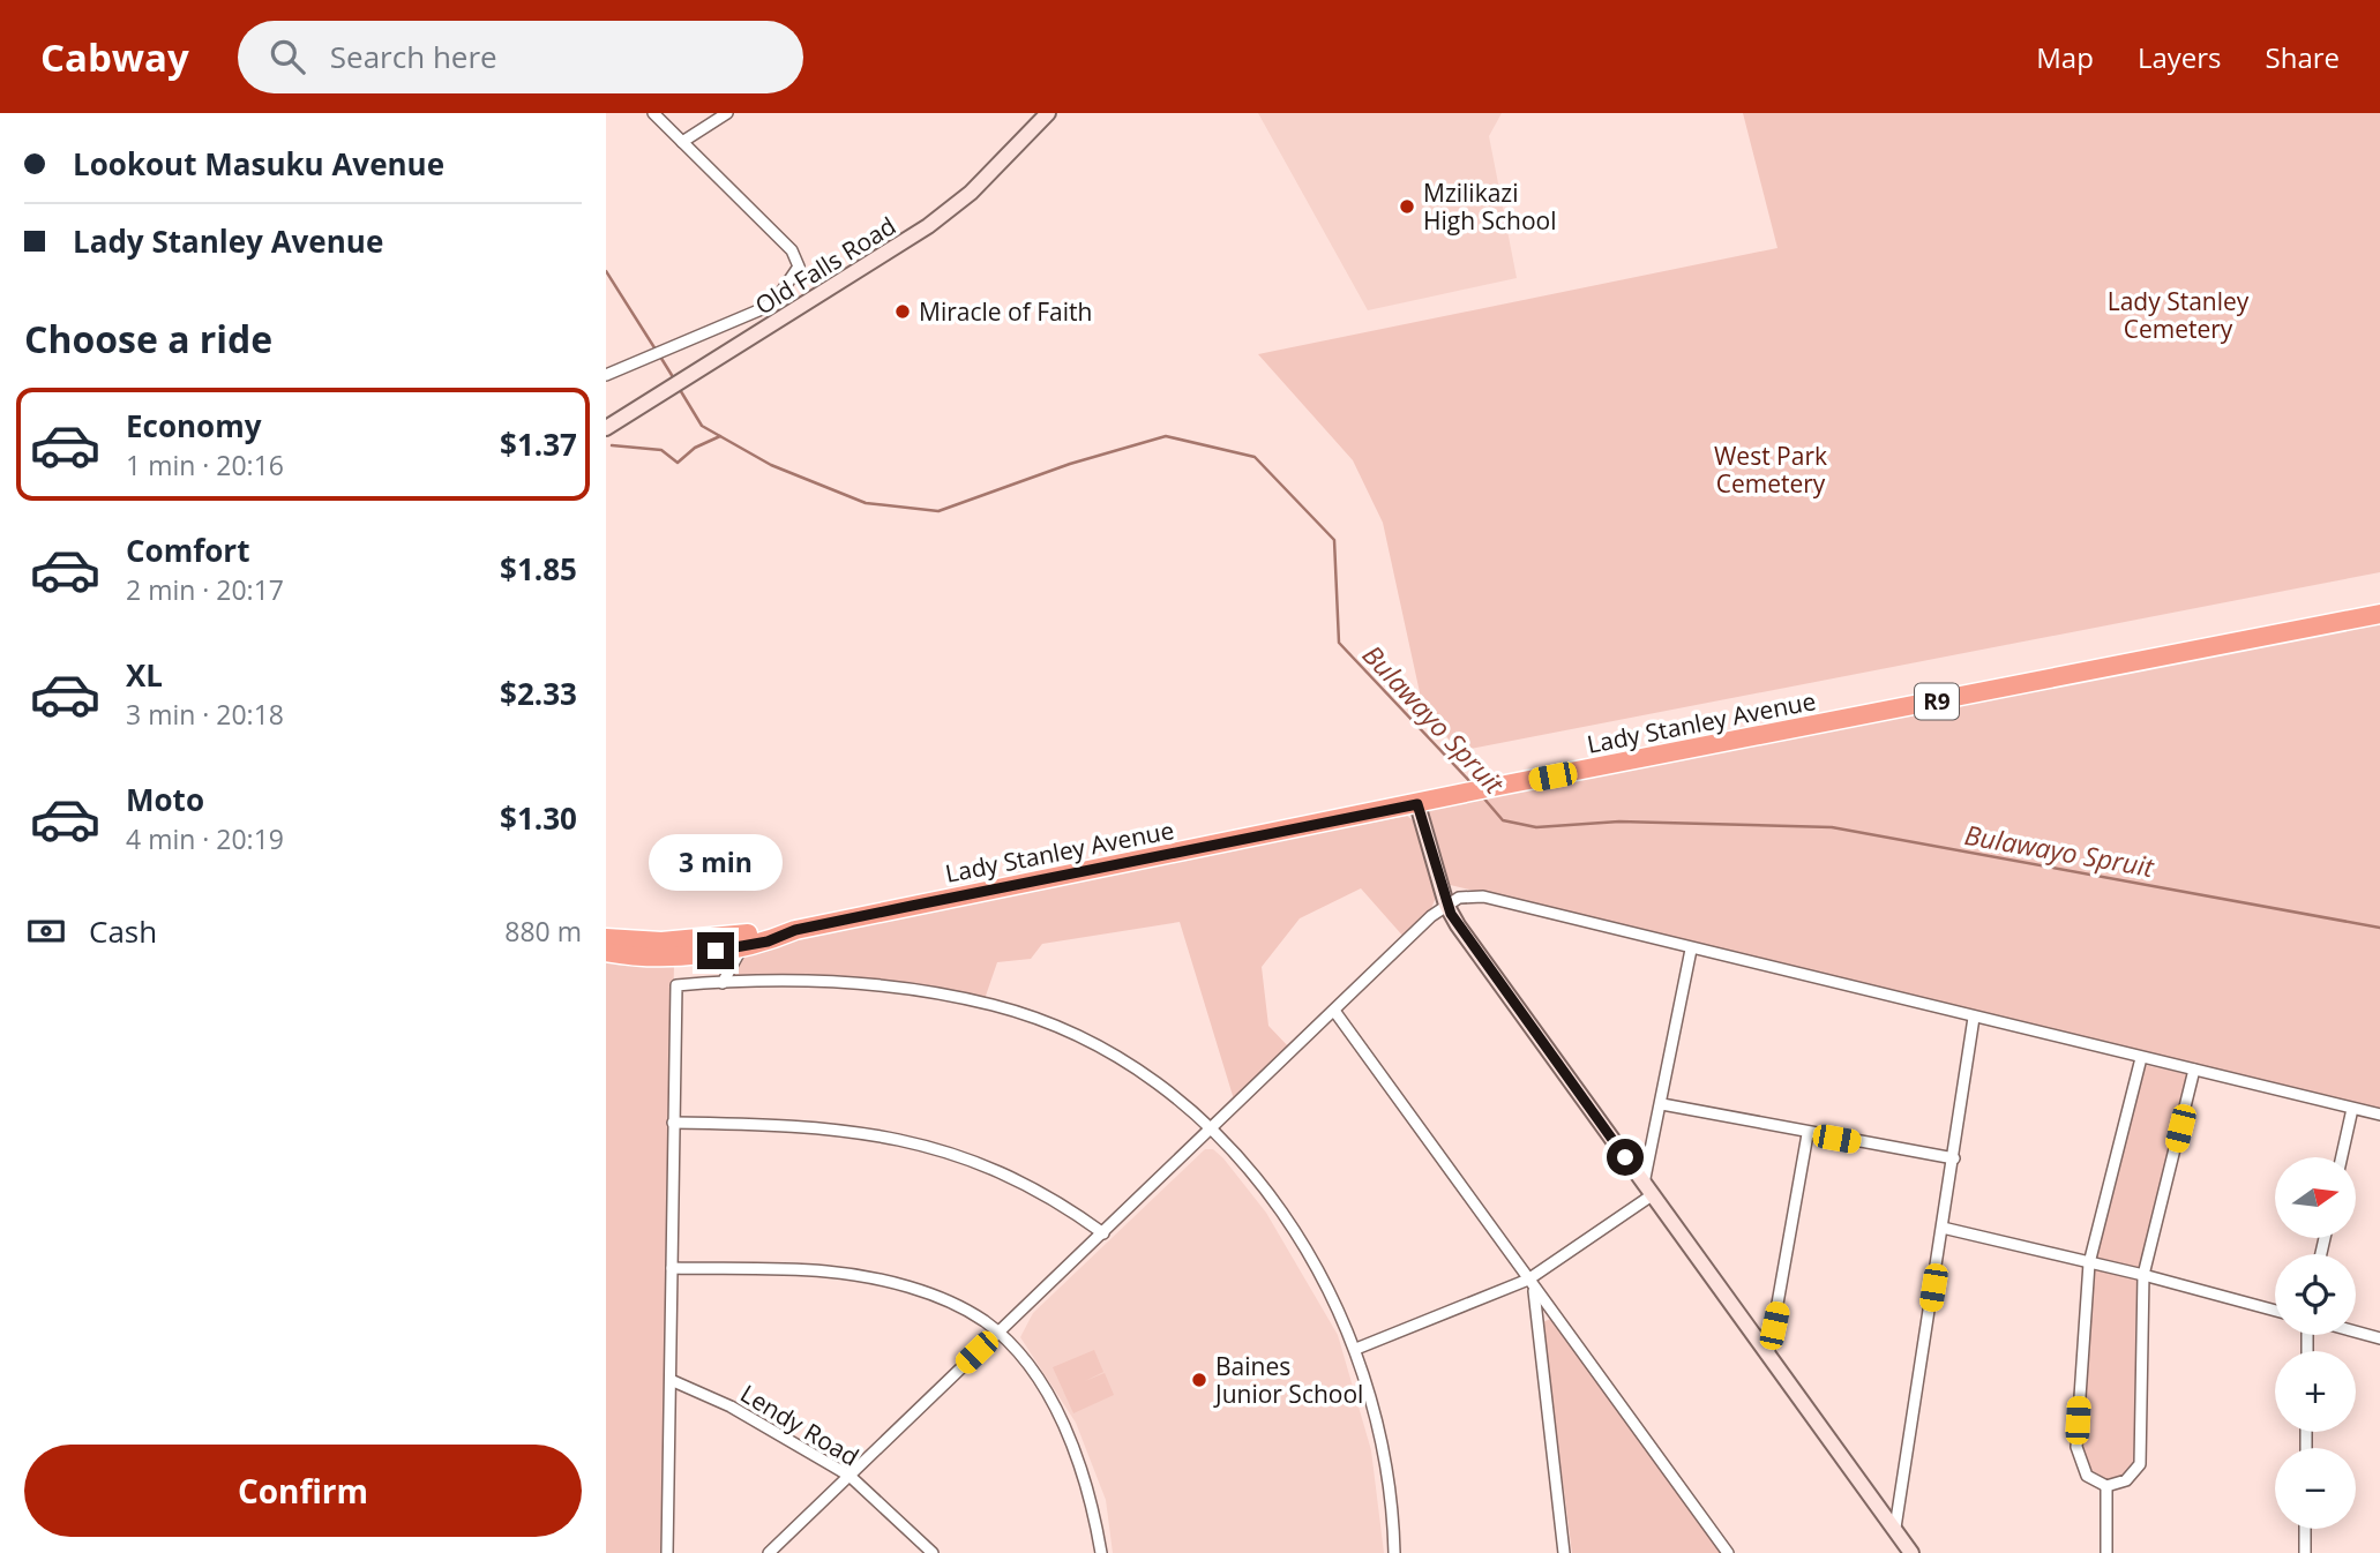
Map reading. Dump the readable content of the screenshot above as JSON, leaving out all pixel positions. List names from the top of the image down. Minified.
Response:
{"streets":{"highway":["R9","Lady Stanley Avenue"],"street":["Old Falls Road","Lendy Road"]},"water":["Bulawayo Spruit"],"parks":["Lady Stanley Cemetery","West Park Cemetery"],"places":["Mzilikazi High School","Miracle of Faith","Baines Junior School"],"north":"right","page":{"header":"Cabway","search":"Search here","nav":["Map","Layers","Share"],"banner":["Lookout Masuku Avenue","Lady Stanley Avenue"],"heading":"Choose a ride","list":[{"name":"Economy","note":"1 min · 20:16","value":"$1.37"},{"name":"Comfort","note":"2 min · 20:17","value":"$1.85"},{"name":"XL","note":"3 min · 20:18","value":"$2.33"},{"name":"Moto","note":"4 min · 20:19","value":"$1.30"}],"bubble":"3 min","pay":["Cash","880 m"],"map_buttons":["+","−"],"buttons":"Confirm"}}
